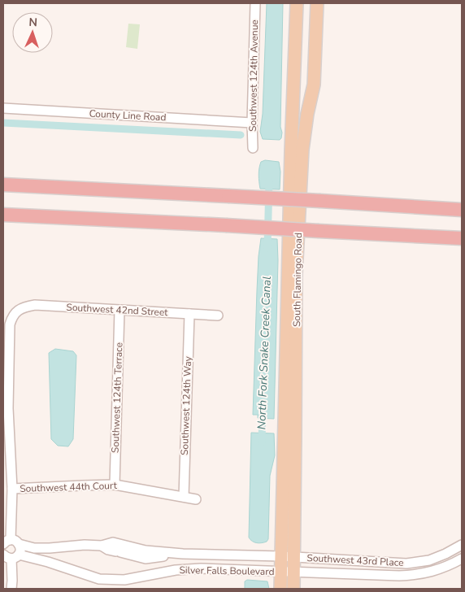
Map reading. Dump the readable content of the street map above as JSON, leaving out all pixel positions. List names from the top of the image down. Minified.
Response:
{"streets":{"main road":["South Flamingo Road"],"street":["Southwest 124th Avenue","County Line Road","Southwest 42nd Street","Southwest 124th Terrace","Southwest 124th Way","Southwest 44th Court","Southwest 43rd Place","Silver Falls Boulevard"]},"crossings":[["Southwest 124th Avenue","County Line Road"],["South Flamingo Road","Southwest 43rd Place"],["South Flamingo Road","Silver Falls Boulevard"],["Southwest 42nd Street","Southwest 124th Terrace"],["Southwest 42nd Street","Southwest 124th Way"],["Southwest 42nd Street","Southwest 44th Court"],["Southwest 124th Terrace","Southwest 44th Court"],["Southwest 124th Way","Southwest 44th Court"],["Southwest 43rd Place","Silver Falls Boulevard"]],"water":["North Fork Snake Creek Canal"],"north":"top"}
